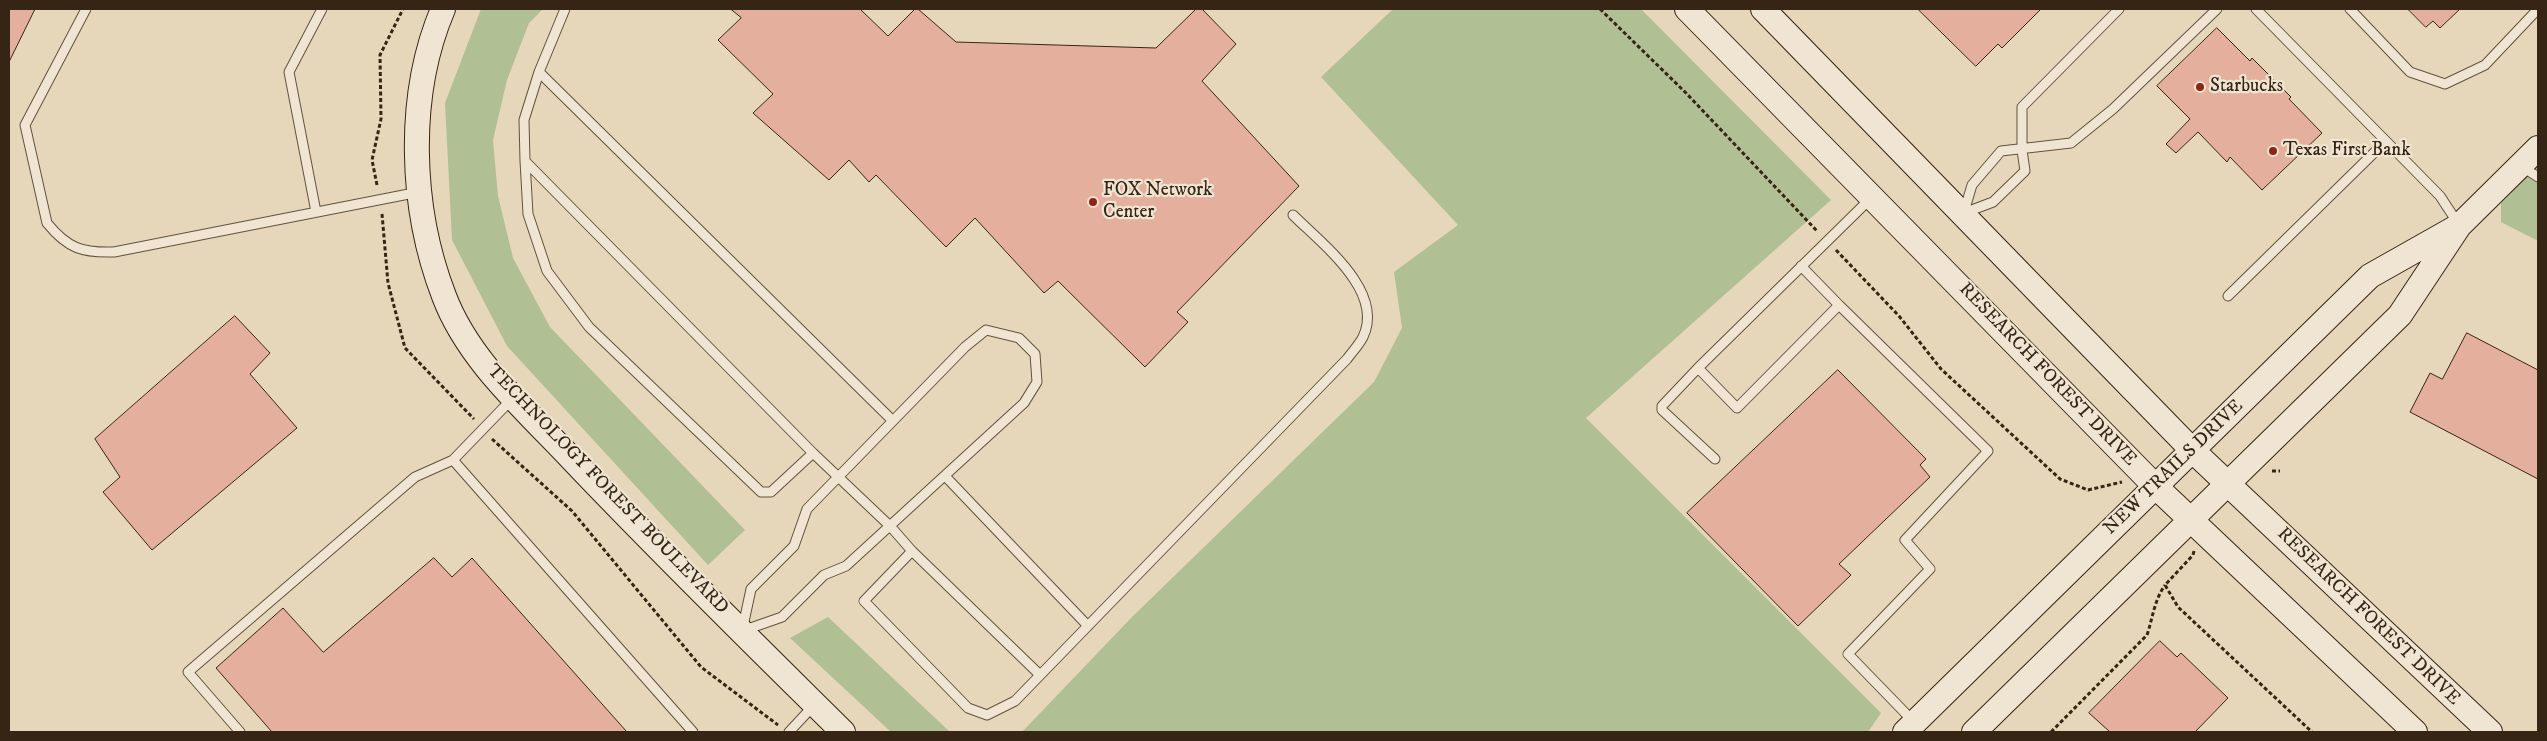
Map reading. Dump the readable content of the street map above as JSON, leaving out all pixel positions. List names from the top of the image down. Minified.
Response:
{"streets":{"street":["RESEARCH FOREST DRIVE","NEW TRAILS DRIVE","TECHNOLOGY FOREST BOULEVARD"]},"crossings":[["RESEARCH FOREST DRIVE","NEW TRAILS DRIVE"]],"places":["Starbucks","Texas First Bank","FOX Network Center"]}
